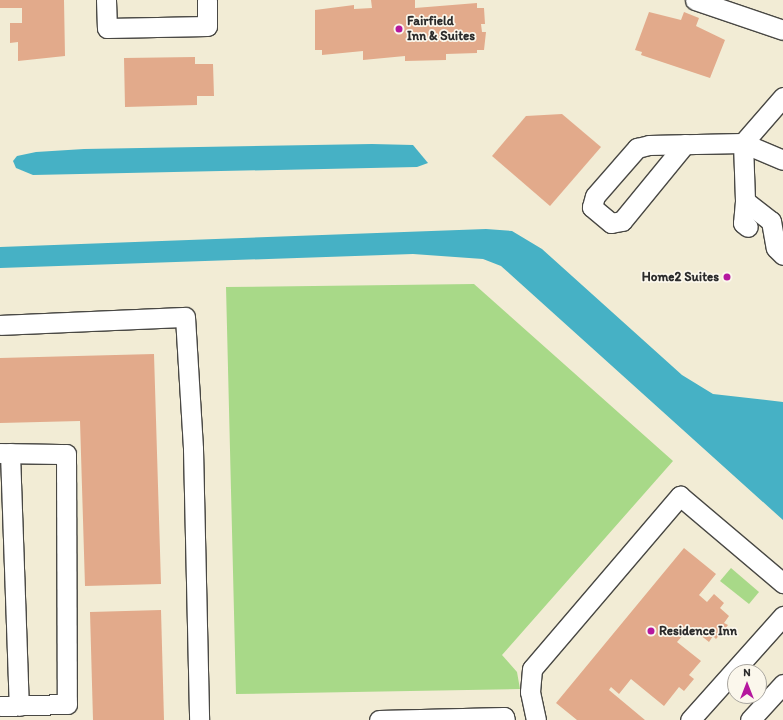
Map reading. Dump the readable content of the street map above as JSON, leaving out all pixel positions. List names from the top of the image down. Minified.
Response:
{"places":["Fairfield Inn & Suites","Home2 Suites","Residence Inn"],"north":"top"}
